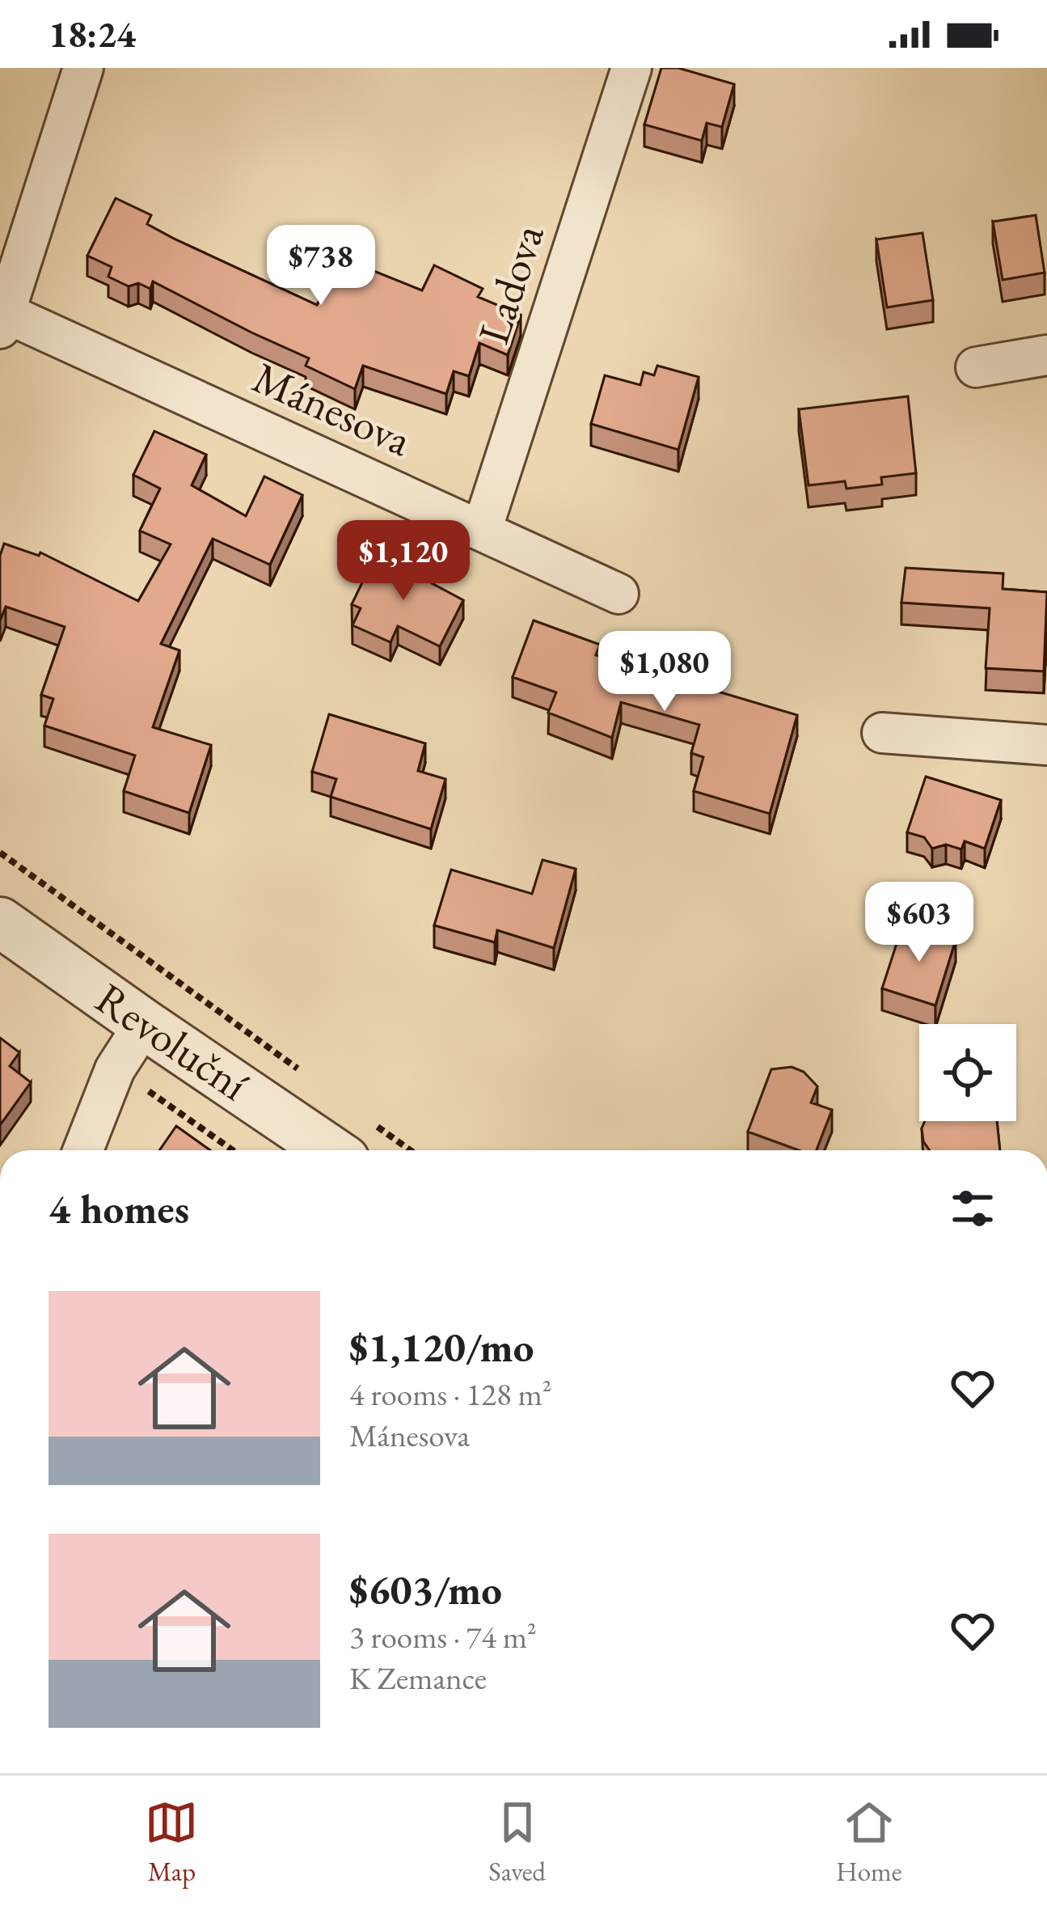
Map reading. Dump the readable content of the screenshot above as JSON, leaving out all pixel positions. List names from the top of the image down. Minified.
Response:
{"streets":{"street":["Ladova","Mánesova","Revoluční"]},"crossings":[["Ladova","Mánesova"]],"page":{"status":"18:24","price":["$738","$1,120","$1,080","$603"],"heading":"4 homes","list":[{"name":"$1,120/mo","note":"4 rooms · 128 m² · Mánesova"},{"name":"$603/mo","note":"3 rooms · 74 m² · K Zemance"}],"tabs":["Map","Saved","Home"]}}
